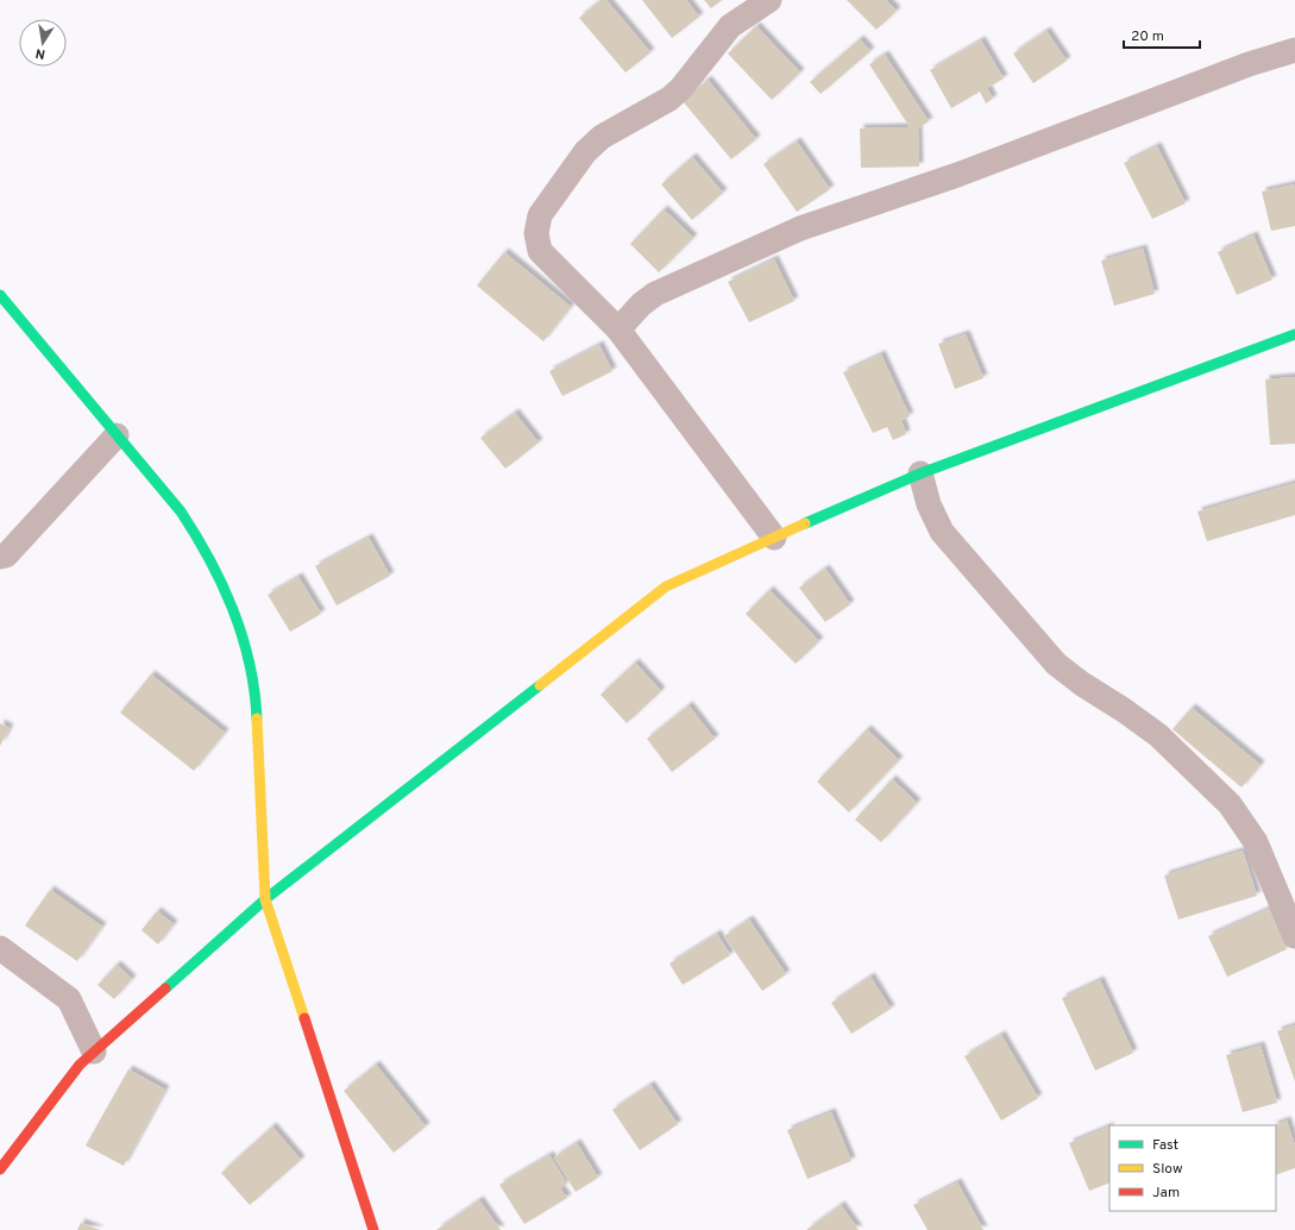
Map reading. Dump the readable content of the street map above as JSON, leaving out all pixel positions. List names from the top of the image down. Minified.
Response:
{"legend":["Fast","Slow","Jam"],"scale_bar":"20 m","north":"bottom"}
